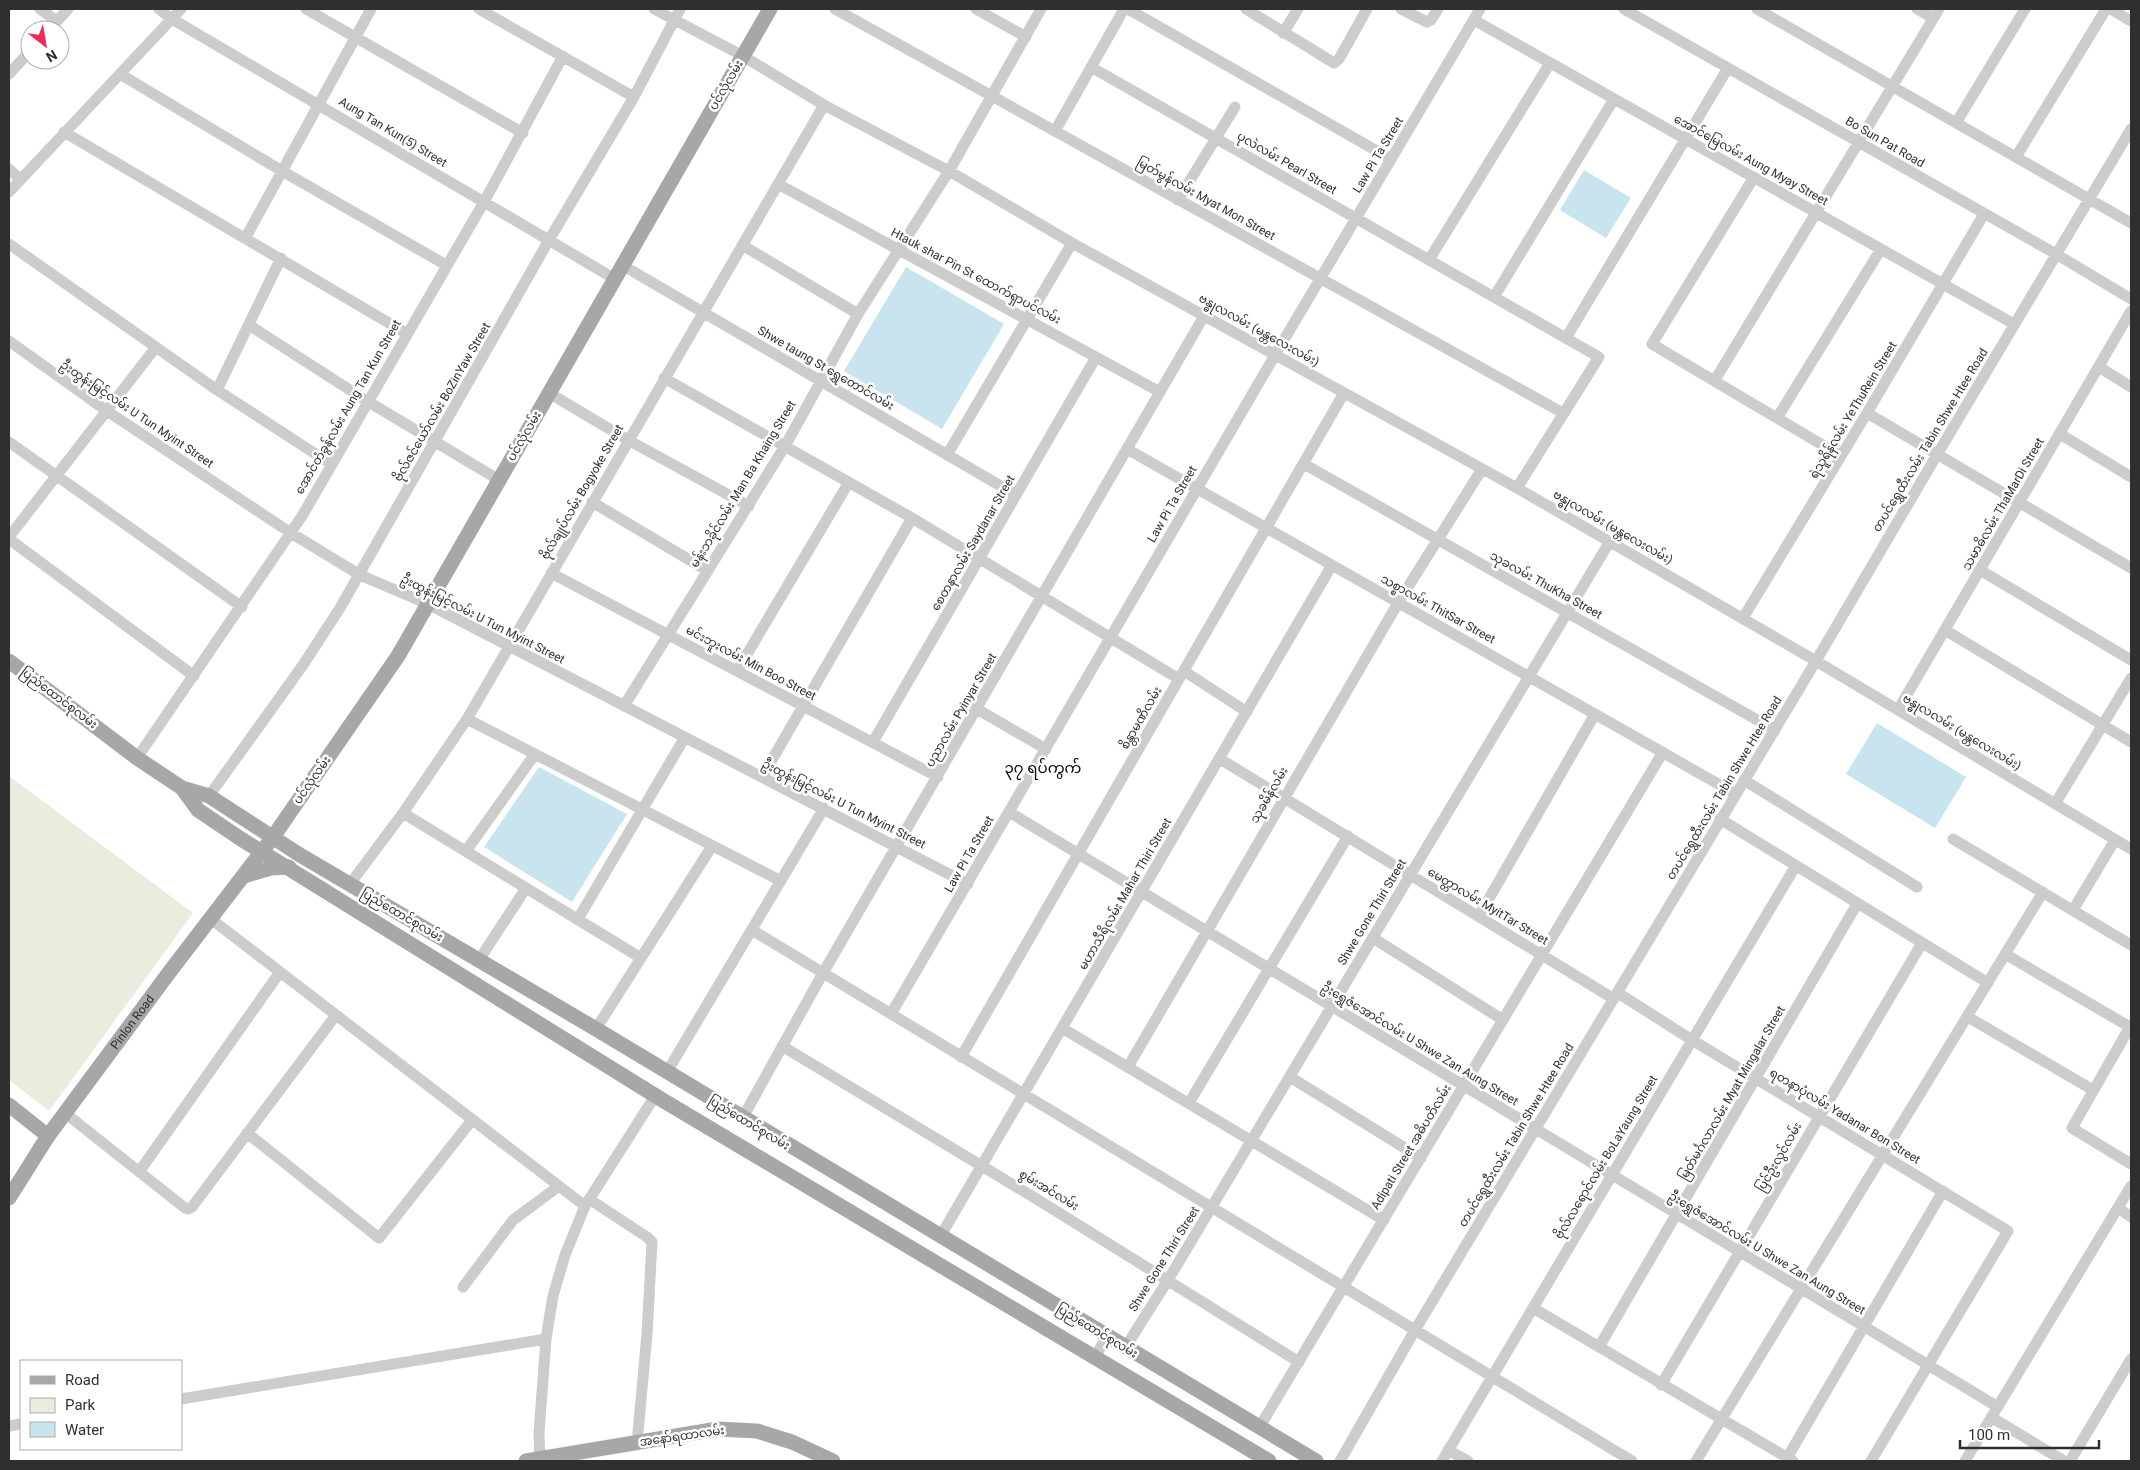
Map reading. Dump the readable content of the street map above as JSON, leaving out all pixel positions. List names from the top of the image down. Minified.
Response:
{"streets":{"main road":["ပင်လုံလမ်း","ပြည်ထောင်စုလမ်း","Pinlon Road","အနော်ရထာလမ်း"],"street":["Aung Tan Kun(5) Street","Bo Sun Pat Road","Law Pi Ta Street","အောင်မြေလမ်း Aung Myay Street","ပုလဲလမ်း Pearl Street","မြတ်မွန်လမ်း Myat Mon Street","Htauk shar Pin St ထောက်ရှာပင်လမ်း","ဗန္ဓုလလမ်း (မန္တလေးလမ်း)","Shwe taung St ရွှေတောင်လမ်း","ဗိုလ်ဇင်ယော်လမ်း BoZinYaw Street","အောင်တံခွန်လမ်း Aung Tan Kun Street","ရဲသူရိန်လမ်း YeThuRein Street","ဦးထွန်းမြင့်လမ်း U Tun Myint Street","တပင်ရွှေထီးလမ်း Tabin Shwe Htee Road","မန်းဘခိုင်လမ်း Man Ba Khaing Street","ဗိုလ်ချုပ်လမ်း Bogyoke Street","သမာဓိလမ်း ThaMarDi Street","စေတနာလမ်း Saydanar Street","သုခလမ်း ThuKha Street","သစ္စာလမ်း ThitSar Street","မင်းဘူးလမ်း Min Boo Street","ပညာလမ်း Pyinyar Street","စိန္တာမဏိလမ်း","သုခမိန်လမ်း","မဟာသီရိလမ်း Mahar Thiri Street","မေတ္တာလမ်း MyitTar Street","Shwe Gone Thiri Street","ဦးရွှေဇံအောင်လမ်း U Shwe Zan Aung Street","မြတ်မင်္ဂလာလမ်း Myat Mingalar Street","ရတနာပုံလမ်း Yadanar Bon Street","Adipati Street အဓိပတိလမ်း","ဗိုလ်လရောင်လမ်း BoLaYaung Street","ပြင်ဦးလွင်လမ်း","စွမ်းအင်လမ်း"]},"crossings":[["ပင်လုံလမ်း","Aung Tan Kun(5) Street"],["ပင်လုံလမ်း","ဗန္ဓုလလမ်း (မန္တလေးလမ်း)"],["ပင်လုံလမ်း","Shwe taung St ရွှေတောင်လမ်း"],["ပင်လုံလမ်း","ဦးထွန်းမြင့်လမ်း U Tun Myint Street"],["ပင်လုံလမ်း","ပြည်ထောင်စုလမ်း"],["ပင်လုံလမ်း","Pinlon Road"],["Aung Tan Kun(5) Street","ဗိုလ်ဇင်ယော်လမ်း BoZinYaw Street"],["Aung Tan Kun(5) Street","အောင်တံခွန်လမ်း Aung Tan Kun Street"],["Bo Sun Pat Road","ရဲသူရိန်လမ်း YeThuRein Street"],["Bo Sun Pat Road","တပင်ရွှေထီးလမ်း Tabin Shwe Htee Road"],["Law Pi Ta Street","အောင်မြေလမ်း Aung Myay Street"],["Law Pi Ta Street","ပုလဲလမ်း Pearl Street"],["Law Pi Ta Street","မြတ်မွန်လမ်း Myat Mon Street"],["Law Pi Ta Street","ဗန္ဓုလလမ်း (မန္တလေးလမ်း)"],["Law Pi Ta Street","ဦးထွန်းမြင့်လမ်း U Tun Myint Street"],["Law Pi Ta Street","သစ္စာလမ်း ThitSar Street"],["Law Pi Ta Street","ဦးရွှေဇံအောင်လမ်း U Shwe Zan Aung Street"],["အောင်မြေလမ်း Aung Myay Street","ရဲသူရိန်လမ်း YeThuRein Street"],["အောင်မြေလမ်း Aung Myay Street","တပင်ရွှေထီးလမ်း Tabin Shwe Htee Road"],["ပုလဲလမ်း Pearl Street","မြတ်မွန်လမ်း Myat Mon Street"],["မြတ်မွန်လမ်း Myat Mon Street","မန်းဘခိုင်လမ်း Man Ba Khaing Street"],["Htauk shar Pin St ထောက်ရှာပင်လမ်း","မန်းဘခိုင်လမ်း Man Ba Khaing Street"],["Htauk shar Pin St ထောက်ရှာပင်လမ်း","ဗိုလ်ချုပ်လမ်း Bogyoke Street"],["Htauk shar Pin St ထောက်ရှာပင်လမ်း","စေတနာလမ်း Saydanar Street"],["Htauk shar Pin St ထောက်ရှာပင်လမ်း","ပညာလမ်း Pyinyar Street"],["ဗန္ဓုလလမ်း (မန္တလေးလမ်း)","ဗိုလ်ဇင်ယော်လမ်း BoZinYaw Street"],["ဗန္ဓုလလမ်း (မန္တလေးလမ်း)","ရဲသူရိန်လမ်း YeThuRein Street"],["ဗန္ဓုလလမ်း (မန္တလေးလမ်း)","တပင်ရွှေထီးလမ်း Tabin Shwe Htee Road"],["ဗန္ဓုလလမ်း (မန္တလေးလမ်း)","မန်းဘခိုင်လမ်း Man Ba Khaing Street"],["ဗန္ဓုလလမ်း (မန္တလေးလမ်း)","ဗိုလ်ချုပ်လမ်း Bogyoke Street"],["ဗန္ဓုလလမ်း (မန္တလေးလမ်း)","သမာဓိလမ်း ThaMarDi Street"],["ဗန္ဓုလလမ်း (မန္တလေးလမ်း)","ပညာလမ်း Pyinyar Street"],["ဗန္ဓုလလမ်း (မန္တလေးလမ်း)","စိန္တာမဏိလမ်း"],["ဗန္ဓုလလမ်း (မန္တလေးလမ်း)","သုခမိန်လမ်း"],["ဗန္ဓုလလမ်း (မန္တလေးလမ်း)","Shwe Gone Thiri Street"],["Shwe taung St ရွှေတောင်လမ်း","မန်းဘခိုင်လမ်း Man Ba Khaing Street"],["Shwe taung St ရွှေတောင်လမ်း","ဗိုလ်ချုပ်လမ်း Bogyoke Street"],["Shwe taung St ရွှေတောင်လမ်း","စေတနာလမ်း Saydanar Street"],["ဗိုလ်ဇင်ယော်လမ်း BoZinYaw Street","ဦးထွန်းမြင့်လမ်း U Tun Myint Street"],["ဗိုလ်ဇင်ယော်လမ်း BoZinYaw Street","ပြည်ထောင်စုလမ်း"],["အောင်တံခွန်လမ်း Aung Tan Kun Street","ဦးထွန်းမြင့်လမ်း U Tun Myint Street"],["အောင်တံခွန်လမ်း Aung Tan Kun Street","ပြည်ထောင်စုလမ်း"],["ဦးထွန်းမြင့်လမ်း U Tun Myint Street","မန်းဘခိုင်လမ်း Man Ba Khaing Street"],["ဦးထွန်းမြင့်လမ်း U Tun Myint Street","ဗိုလ်ချုပ်လမ်း Bogyoke Street"],["ဦးထွန်းမြင့်လမ်း U Tun Myint Street","ပညာလမ်း Pyinyar Street"],["တပင်ရွှေထီးလမ်း Tabin Shwe Htee Road","သုခလမ်း ThuKha Street"],["တပင်ရွှေထီးလမ်း Tabin Shwe Htee Road","သစ္စာလမ်း ThitSar Street"],["တပင်ရွှေထီးလမ်း Tabin Shwe Htee Road","မေတ္တာလမ်း MyitTar Street"],["တပင်ရွှေထီးလမ်း Tabin Shwe Htee Road","ဦးရွှေဇံအောင်လမ်း U Shwe Zan Aung Street"],["တပင်ရွှေထီးလမ်း Tabin Shwe Htee Road","ရတနာပုံလမ်း Yadanar Bon Street"],["မန်းဘခိုင်လမ်း Man Ba Khaing Street","မင်းဘူးလမ်း Min Boo Street"],["ဗိုလ်ချုပ်လမ်း Bogyoke Street","မင်းဘူးလမ်း Min Boo Street"],["ဗိုလ်ချုပ်လမ်း Bogyoke Street","ပြည်ထောင်စုလမ်း"],["စေတနာလမ်း Saydanar Street","မင်းဘူးလမ်း Min Boo Street"],["သုခလမ်း ThuKha Street","စိန္တာမဏိလမ်း"],["သုခလမ်း ThuKha Street","သုခမိန်လမ်း"],["သုခလမ်း ThuKha Street","Shwe Gone Thiri Street"],["သစ္စာလမ်း ThitSar Street","ပညာလမ်း Pyinyar Street"],["သစ္စာလမ်း ThitSar Street","စိန္တာမဏိလမ်း"],["သစ္စာလမ်း ThitSar Street","သုခမိန်လမ်း"],["သစ္စာလမ်း ThitSar Street","မဟာသီရိလမ်း Mahar Thiri Street"],["သစ္စာလမ်း ThitSar Street","Shwe Gone Thiri Street"],["သစ္စာလမ်း ThitSar Street","Adipati Street အဓိပတိလမ်း"],["မင်းဘူးလမ်း Min Boo Street","ပညာလမ်း Pyinyar Street"],["ပြည်ထောင်စုလမ်း","ပညာလမ်း Pyinyar Street"],["ပြည်ထောင်စုလမ်း","မဟာသီရိလမ်း Mahar Thiri Street"],["ပြည်ထောင်စုလမ်း","Shwe Gone Thiri Street"],["ပြည်ထောင်စုလမ်း","Pinlon Road"],["ပြည်ထောင်စုလမ်း","Adipati Street အဓိပတိလမ်း"],["ပညာလမ်း Pyinyar Street","စွမ်းအင်လမ်း"],["စိန္တာမဏိလမ်း","ဦးရွှေဇံအောင်လမ်း U Shwe Zan Aung Street"],["သုခမိန်လမ်း","မေတ္တာလမ်း MyitTar Street"],["သုခမိန်လမ်း","ဦးရွှေဇံအောင်လမ်း U Shwe Zan Aung Street"],["မဟာသီရိလမ်း Mahar Thiri Street","မေတ္တာလမ်း MyitTar Street"],["မဟာသီရိလမ်း Mahar Thiri Street","ဦးရွှေဇံအောင်လမ်း U Shwe Zan Aung Street"],["မဟာသီရိလမ်း Mahar Thiri Street","စွမ်းအင်လမ်း"],["မေတ္တာလမ်း MyitTar Street","Shwe Gone Thiri Street"],["မေတ္တာလမ်း MyitTar Street","ရတနာပုံလမ်း Yadanar Bon Street"],["မေတ္တာလမ်း MyitTar Street","Adipati Street အဓိပတိလမ်း"],["Shwe Gone Thiri Street","ဦးရွှေဇံအောင်လမ်း U Shwe Zan Aung Street"],["Shwe Gone Thiri Street","စွမ်းအင်လမ်း"],["ဦးရွှေဇံအောင်လမ်း U Shwe Zan Aung Street","မြတ်မင်္ဂလာလမ်း Myat Mingalar Street"],["ဦးရွှေဇံအောင်လမ်း U Shwe Zan Aung Street","ရတနာပုံလမ်း Yadanar Bon Street"],["ဦးရွှေဇံအောင်လမ်း U Shwe Zan Aung Street","Adipati Street အဓိပတိလမ်း"],["ဦးရွှေဇံအောင်လမ်း U Shwe Zan Aung Street","ဗိုလ်လရောင်လမ်း BoLaYaung Street"],["ဦးရွှေဇံအောင်လမ်း U Shwe Zan Aung Street","ပြင်ဦးလွင်လမ်း"],["မြတ်မင်္ဂလာလမ်း Myat Mingalar Street","ရတနာပုံလမ်း Yadanar Bon Street"],["ရတနာပုံလမ်း Yadanar Bon Street","ဗိုလ်လရောင်လမ်း BoLaYaung Street"],["ရတနာပုံလမ်း Yadanar Bon Street","ပြင်ဦးလွင်လမ်း"],["Adipati Street အဓိပတိလမ်း","စွမ်းအင်လမ်း"]],"districts":["၃၇ ရပ်ကွက်"],"legend":["Road","Park","Water"],"scale_bar":"100 m","north":"bottom right"}
